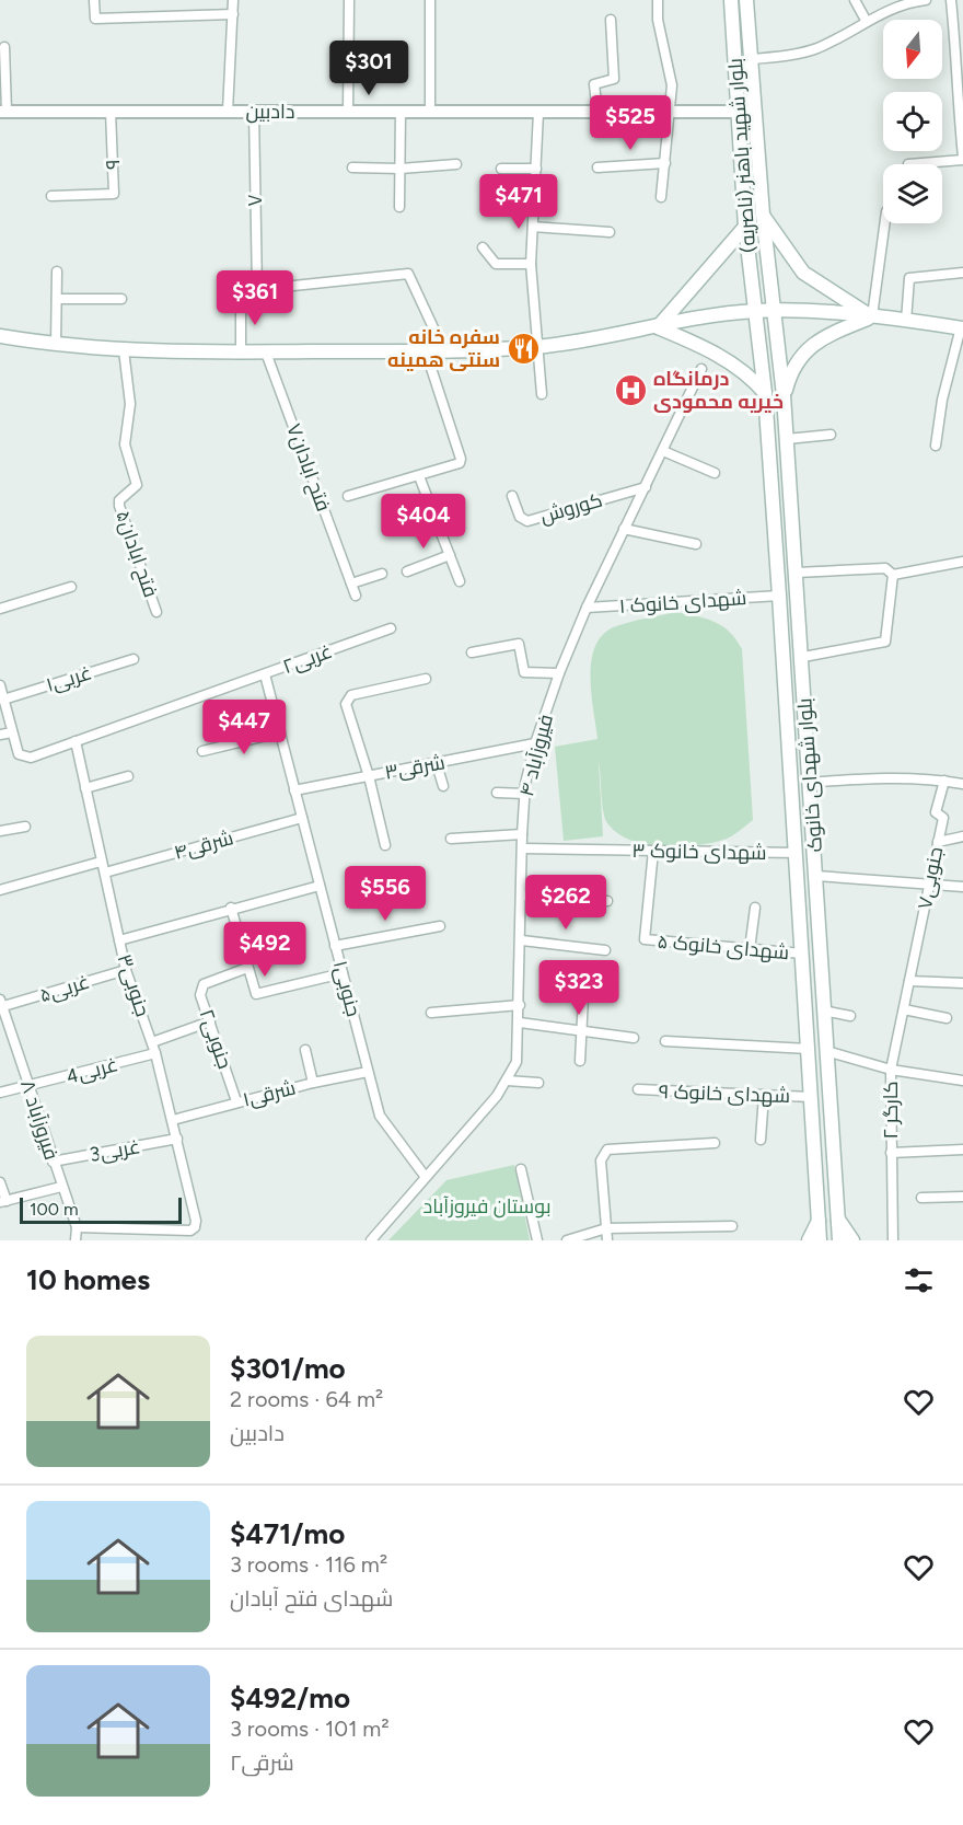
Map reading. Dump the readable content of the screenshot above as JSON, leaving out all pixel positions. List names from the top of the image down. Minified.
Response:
{"streets":{"main road":["بلوار شهید باهنر (ناصریه)","بلوار شهدای خانوک"],"street":["دادبین","۹","۷","فتح ابادان۷","کوروش","فتح ابادان۵","شهدای خانوک ۱","غربی۲","غربی۱","فیروزآباد ۴","شرقی۳","شرقی۴","شهدای خانوک ۳","جنوبی۷","شهدای خانوک ۵","جنوبی۳","غربی۵","جنوبی۱","جنوبی۲","غربی4","شرقی۱","شهدای خانوک ۹","کارگر ۲","فیروزآباد ۸","غربی3"]},"crossings":[["دادبین","بلوار شهید باهنر (ناصریه)"],["دادبین","۹"],["دادبین","۷"],["بلوار شهید باهنر (ناصریه)","بلوار شهدای خانوک"],["کوروش","فیروزآباد ۴"],["شهدای خانوک ۱","فیروزآباد ۴"],["شهدای خانوک ۱","بلوار شهدای خانوک"],["غربی۲","جنوبی۳"],["غربی۲","جنوبی۱"],["فیروزآباد ۴","شرقی۳"],["فیروزآباد ۴","شهدای خانوک ۳"],["فیروزآباد ۴","جنوبی۱"],["شرقی۳","جنوبی۱"],["بلوار شهدای خانوک","شهدای خانوک ۳"],["بلوار شهدای خانوک","شهدای خانوک ۵"],["بلوار شهدای خانوک","شهدای خانوک ۹"],["شرقی۴","جنوبی۳"],["شرقی۴","جنوبی۱"],["شهدای خانوک ۳","شهدای خانوک ۵"],["جنوبی۷","کارگر ۲"],["جنوبی۳","غربی۵"],["جنوبی۳","غربی4"],["جنوبی۳","شرقی۱"],["جنوبی۳","فیروزآباد ۸"],["جنوبی۳","غربی3"],["غربی۵","فیروزآباد ۸"],["جنوبی۱","شرقی۱"],["جنوبی۲","شرقی۱"],["غربی4","فیروزآباد ۸"],["فیروزآباد ۸","غربی3"]],"parks":["بوستان فیروزآباد"],"places":{"restaurant":["سفره خانه سنتی همینه"],"hospital":["درمانگاه خیریه محمودی"]},"scale_bar":"100 m","north":"bottom","page":{"price":["$301","$525","$471","$361","$404","$447","$556","$262","$492","$323"],"scale":"100 m","heading":"10 homes","list":[{"name":"$301/mo","note":"2 rooms · 64 m² · دادبین"},{"name":"$471/mo","note":"3 rooms · 116 m² · شهدای فتح آبادان"},{"name":"$492/mo","note":"3 rooms · 101 m² · شرقی۲"}]}}
